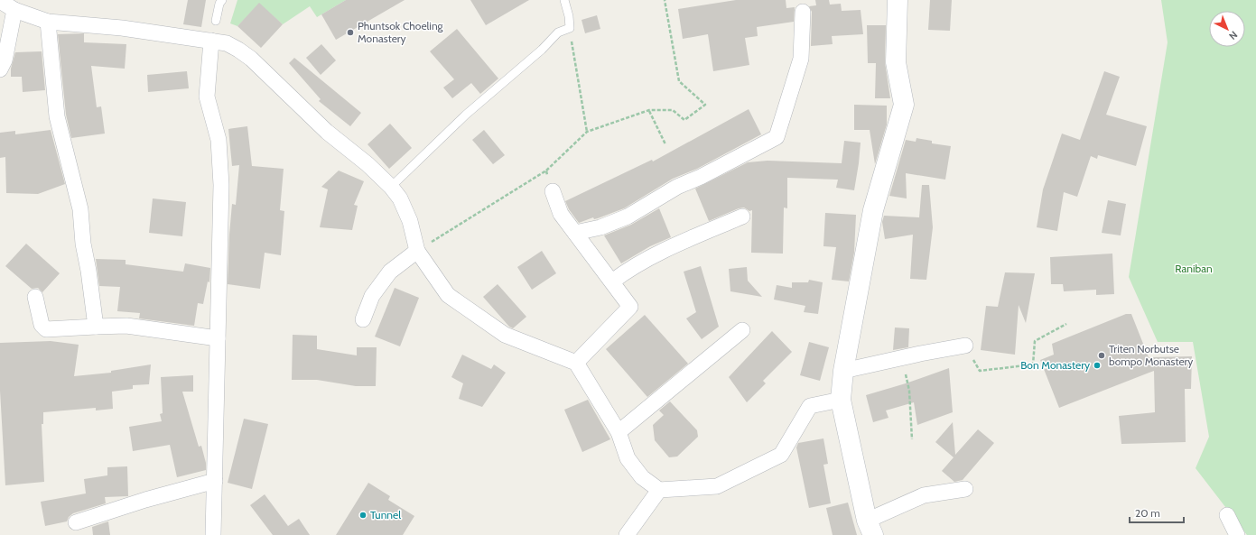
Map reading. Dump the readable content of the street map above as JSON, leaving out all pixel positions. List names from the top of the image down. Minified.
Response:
{"parks":["Raniban"],"places":["Phuntsok Choeling Monastery","Triten Norbutse bompo Monastery","Bon Monastery","Tunnel"],"scale_bar":"20 m","north":"bottom right"}
